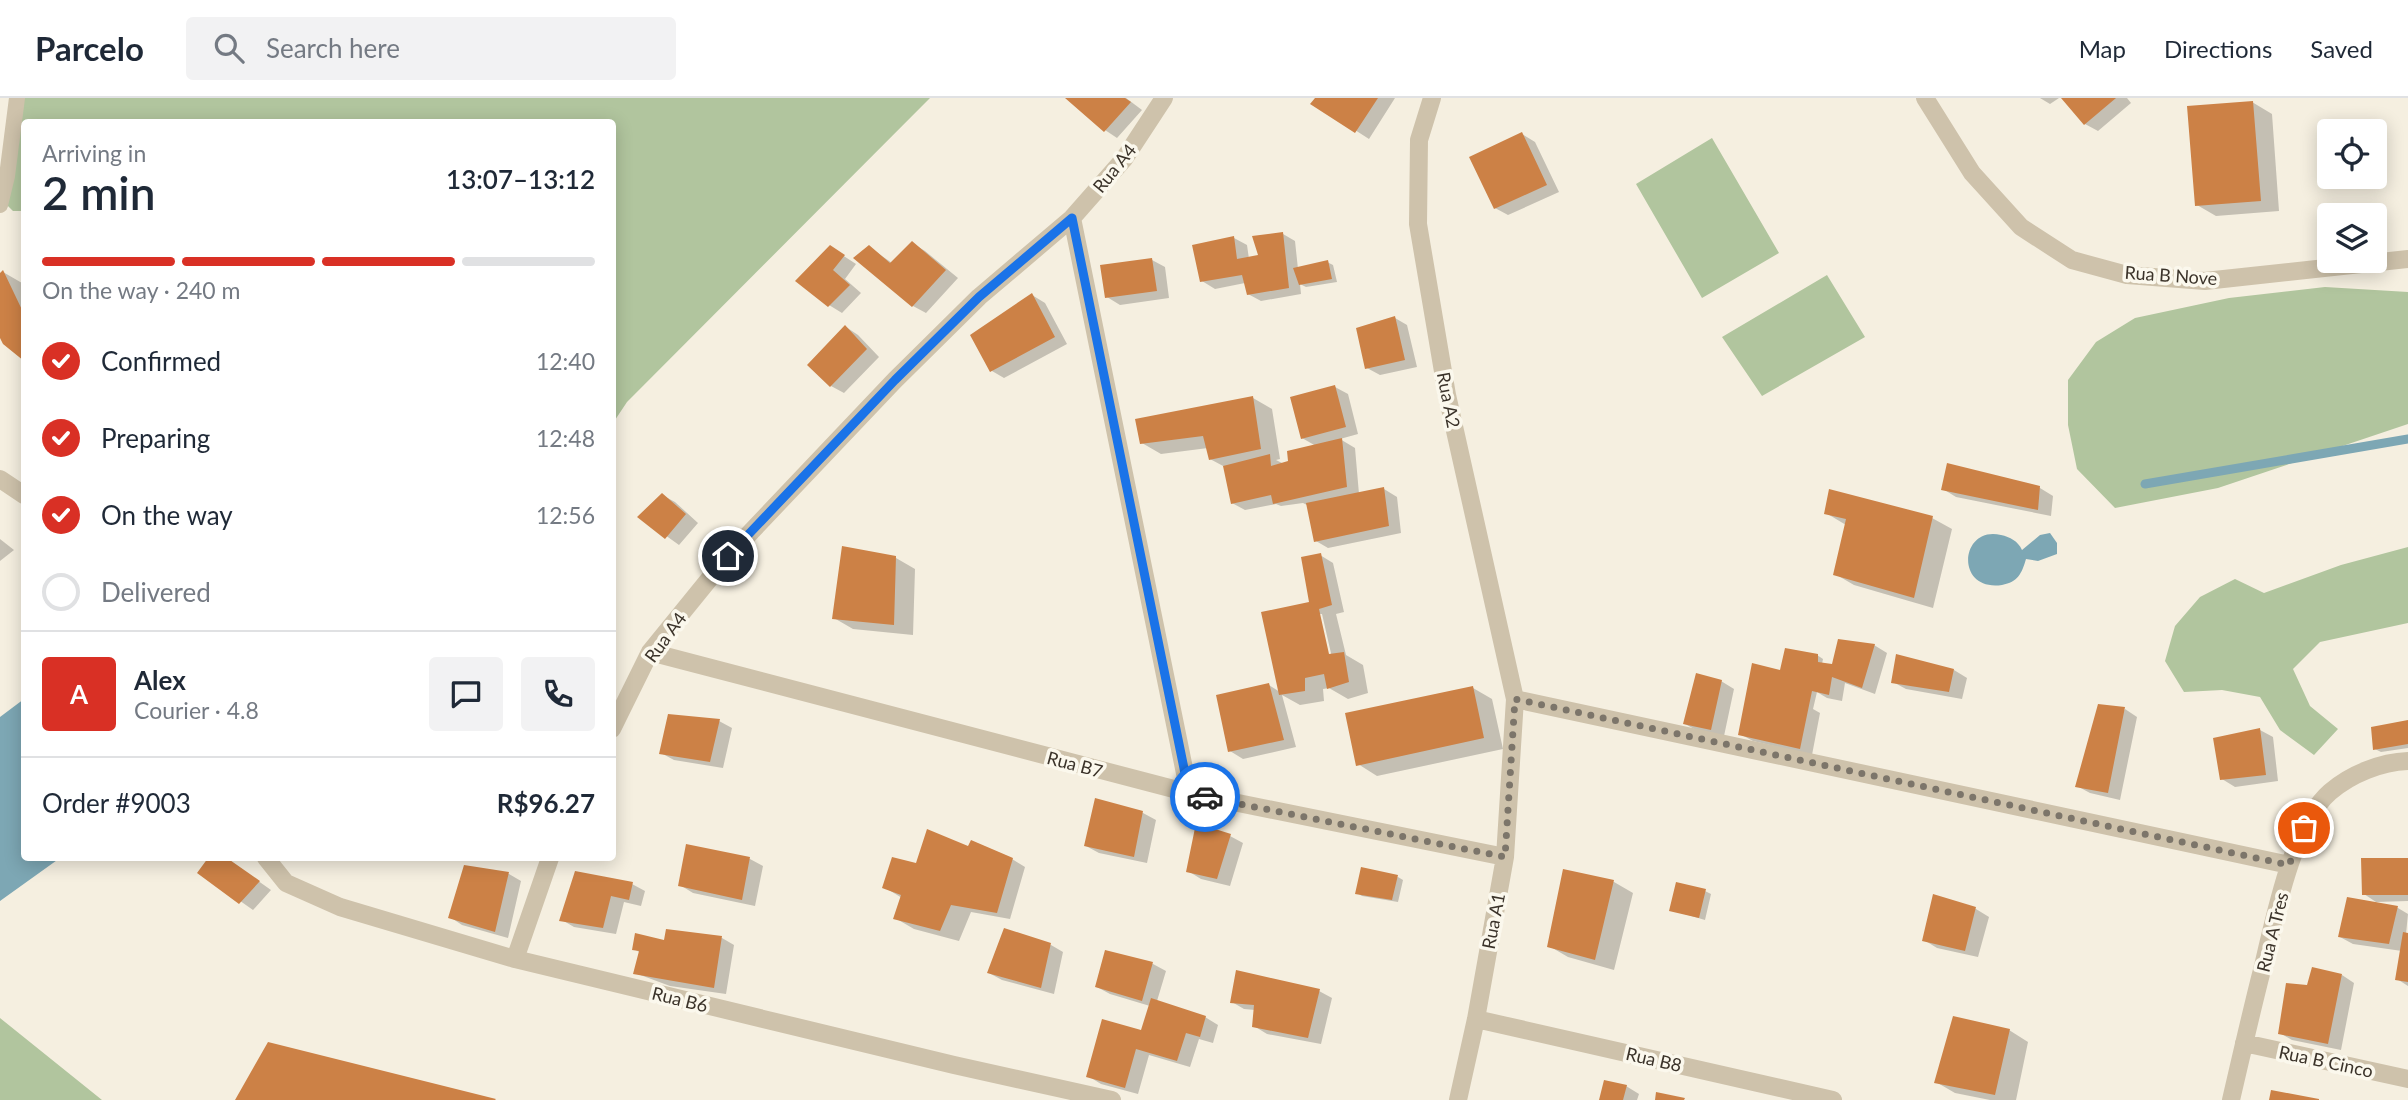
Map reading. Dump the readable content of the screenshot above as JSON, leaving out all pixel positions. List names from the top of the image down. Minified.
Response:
{"streets":{"street":["Rua A4","Rua B Nove","Rua A2","Rua B7","Rua A1","Rua A Tres","Rua B6","Rua B8","Rua B Cinco"]},"crossings":[["Rua A4","Rua B7"],["Rua A2","Rua A1"],["Rua B7","Rua A1"],["Rua A1","Rua B8"],["Rua A Tres","Rua B Cinco"]],"page":{"header":"Parcelo","search":"Search here","nav":["Map","Directions","Saved"],"heading":["2 min","Arriving in","13:07–13:12"],"panel":["Alex","Courier · 4.8","Order #9003","R$96.27"],"bar":"On the way · 240 m","list":[["Confirmed","12:40"],["Preparing","12:48"],["On the way","12:56"],"Delivered"],"round":"A"}}
